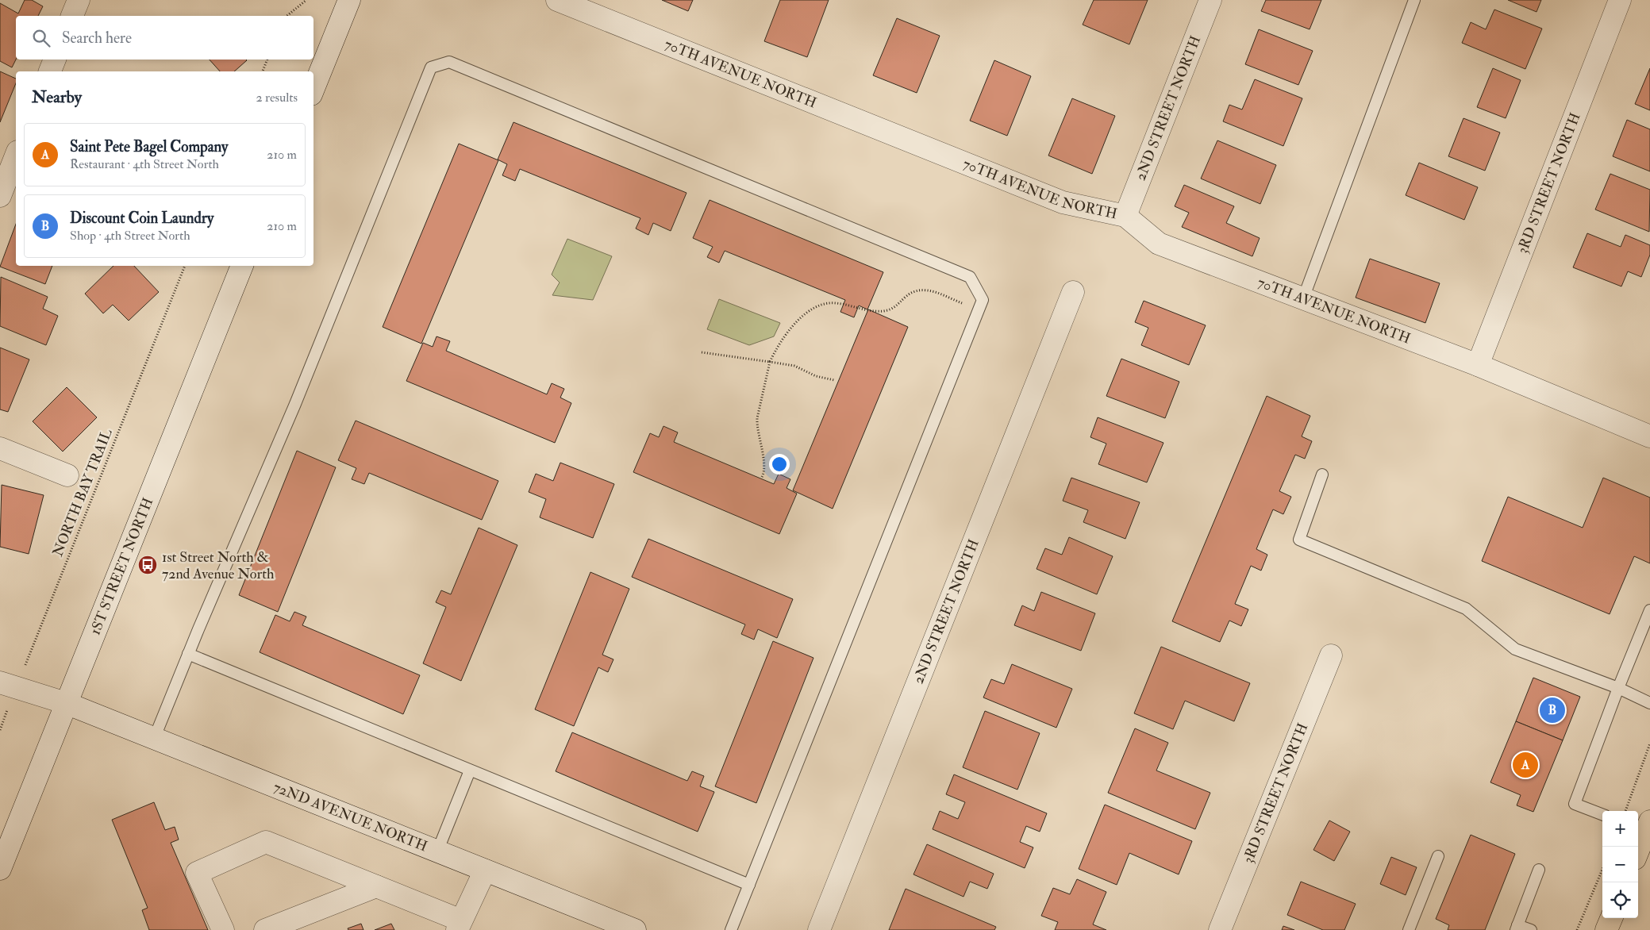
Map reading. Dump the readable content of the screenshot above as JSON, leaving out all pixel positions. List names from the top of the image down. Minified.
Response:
{"streets":{"street":["70TH AVENUE NORTH","2ND STREET NORTH","3RD STREET NORTH","1ST STREET NORTH","72ND AVENUE NORTH"],"path":["NORTH BAY TRAIL"]},"crossings":[["70TH AVENUE NORTH","2ND STREET NORTH"],["70TH AVENUE NORTH","3RD STREET NORTH"],["NORTH BAY TRAIL","72ND AVENUE NORTH"],["1ST STREET NORTH","72ND AVENUE NORTH"]],"places":{"bus stop":["1st Street North & 72nd Avenue North"]},"page":{"search":"Search here","heading":["Nearby","2 results"],"list":[{"mark":"A","name":"Saint Pete Bagel Company","note":"Restaurant · 4th Street North","value":"210 m"},{"mark":"B","name":"Discount Coin Laundry","note":"Shop · 4th Street North","value":"210 m"}],"pins":["B","A"],"map_buttons":["+","−"]}}
